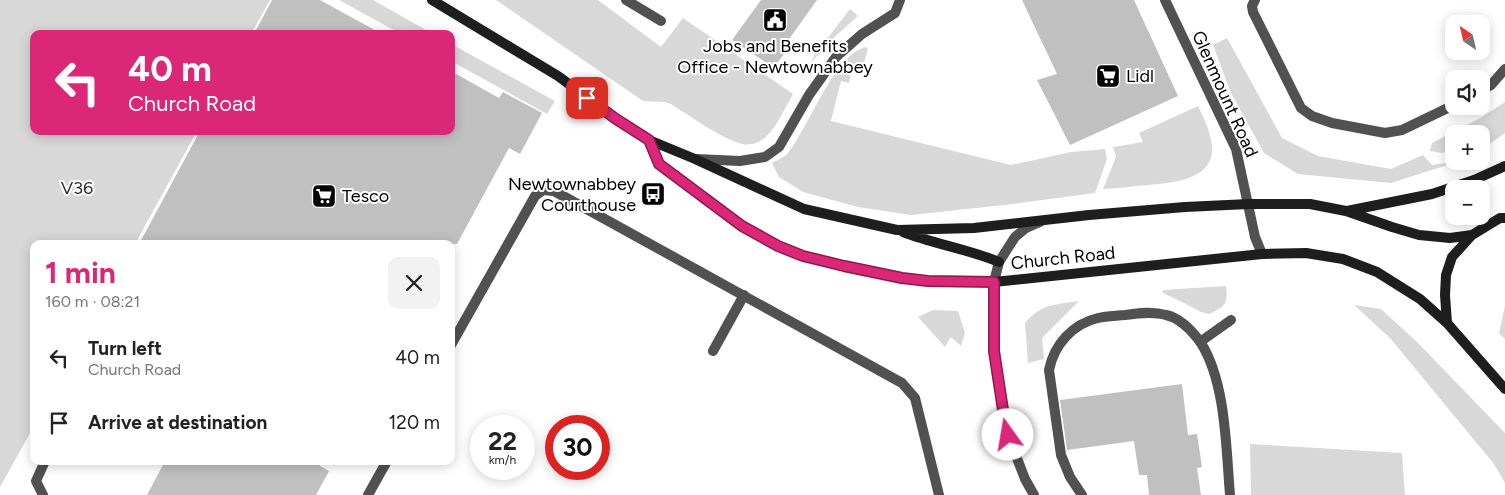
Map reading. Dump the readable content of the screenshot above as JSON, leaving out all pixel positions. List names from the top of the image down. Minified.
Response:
{"streets":{"street":["Glenmount Road","Church Road"]},"crossings":[["Glenmount Road","Church Road"]],"parks":["V36"],"places":{"public building":["Jobs and Benefits Office - Newtownabbey"],"supermarket":["Lidl","Tesco"],"bus stop":["Newtownabbey Courthouse"]},"north":"top left","page":{"map_buttons":["+","−"],"turn":["40 m","Church Road"],"heading":["1 min","160 m · 08:21"],"list":[{"name":"Turn left","note":"Church Road","value":"40 m"},{"name":"Arrive at destination","value":"120 m"}],"speed":"22 km/h","limit":"30"}}
